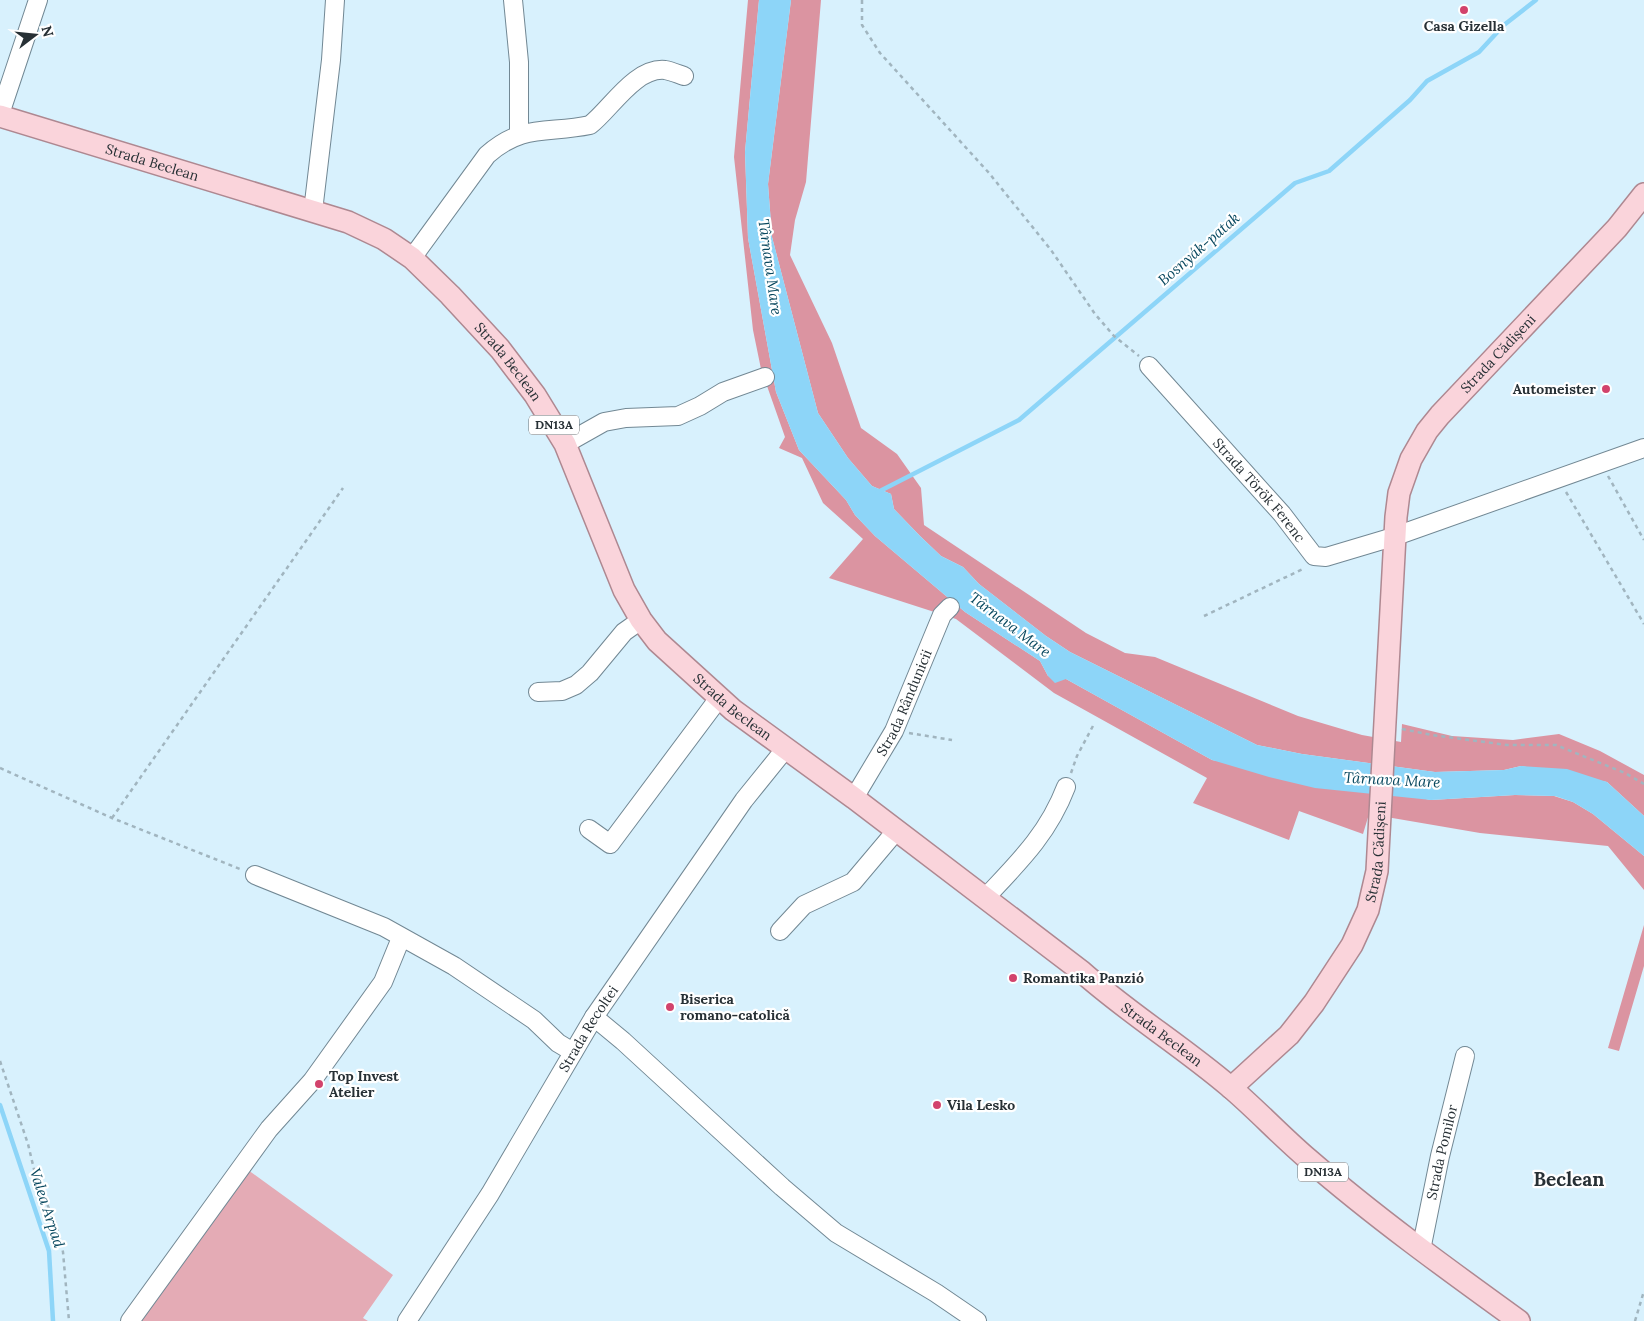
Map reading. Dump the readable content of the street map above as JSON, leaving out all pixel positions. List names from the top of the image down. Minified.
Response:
{"streets":{"main road":["Strada Beclean","Strada Cădișeni","DN13A"],"street":["Strada Török Ferenc","Strada Rândunicii","Strada Recoltei","Strada Pomilor"]},"crossings":[["Strada Beclean","Strada Cădișeni"],["Strada Beclean","Strada Rândunicii"],["Strada Beclean","Strada Recoltei"],["Strada Beclean","Strada Pomilor"]],"districts":["Beclean"],"water":["Bosnyák-patak","Târnava Mare","Valea Arpad"],"places":["Casa Gizella","Automeister","Romantika Panzió","Biserica romano-catolică","Top Invest Atelier","Vila Lesko"],"north":"right"}
